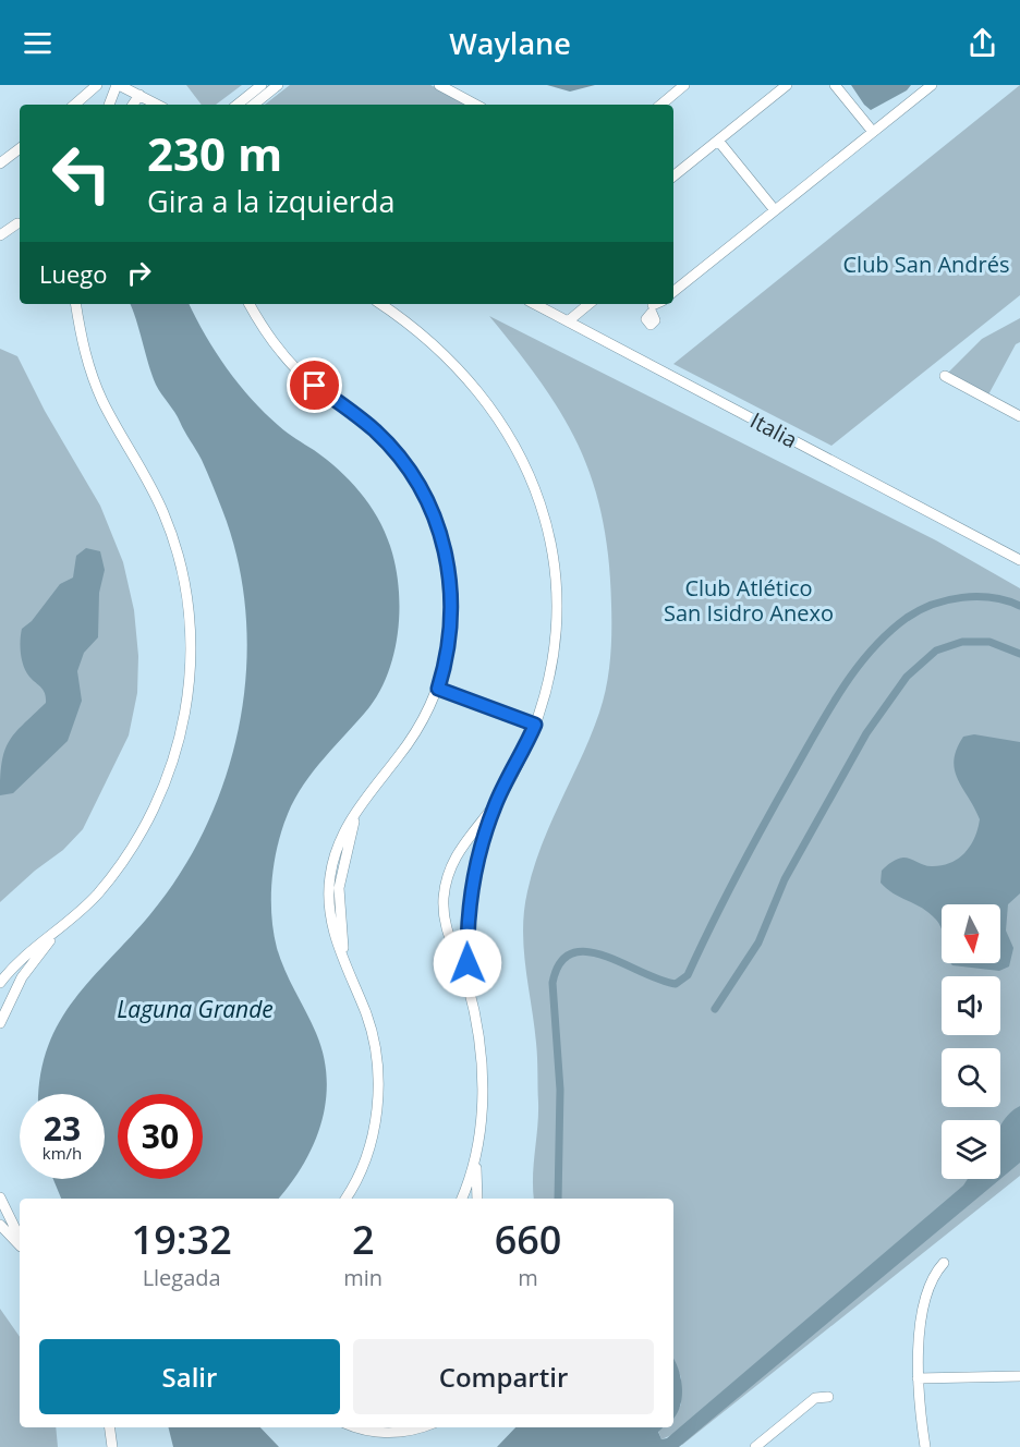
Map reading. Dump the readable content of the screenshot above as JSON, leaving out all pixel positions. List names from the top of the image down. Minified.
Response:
{"streets":{"street":["Italia"]},"water":["Laguna Grande"],"parks":["Club San Andrés","Club Atlético San Isidro Anexo"],"north":"bottom","page":{"header":"Waylane","turn":["230 m","Gira a la izquierda"],"then":"Luego","speed":"23 km/h","limit":"30","eta":["19:32","Llegada","2","min","660","m"],"buttons":["Salir","Compartir"]}}
